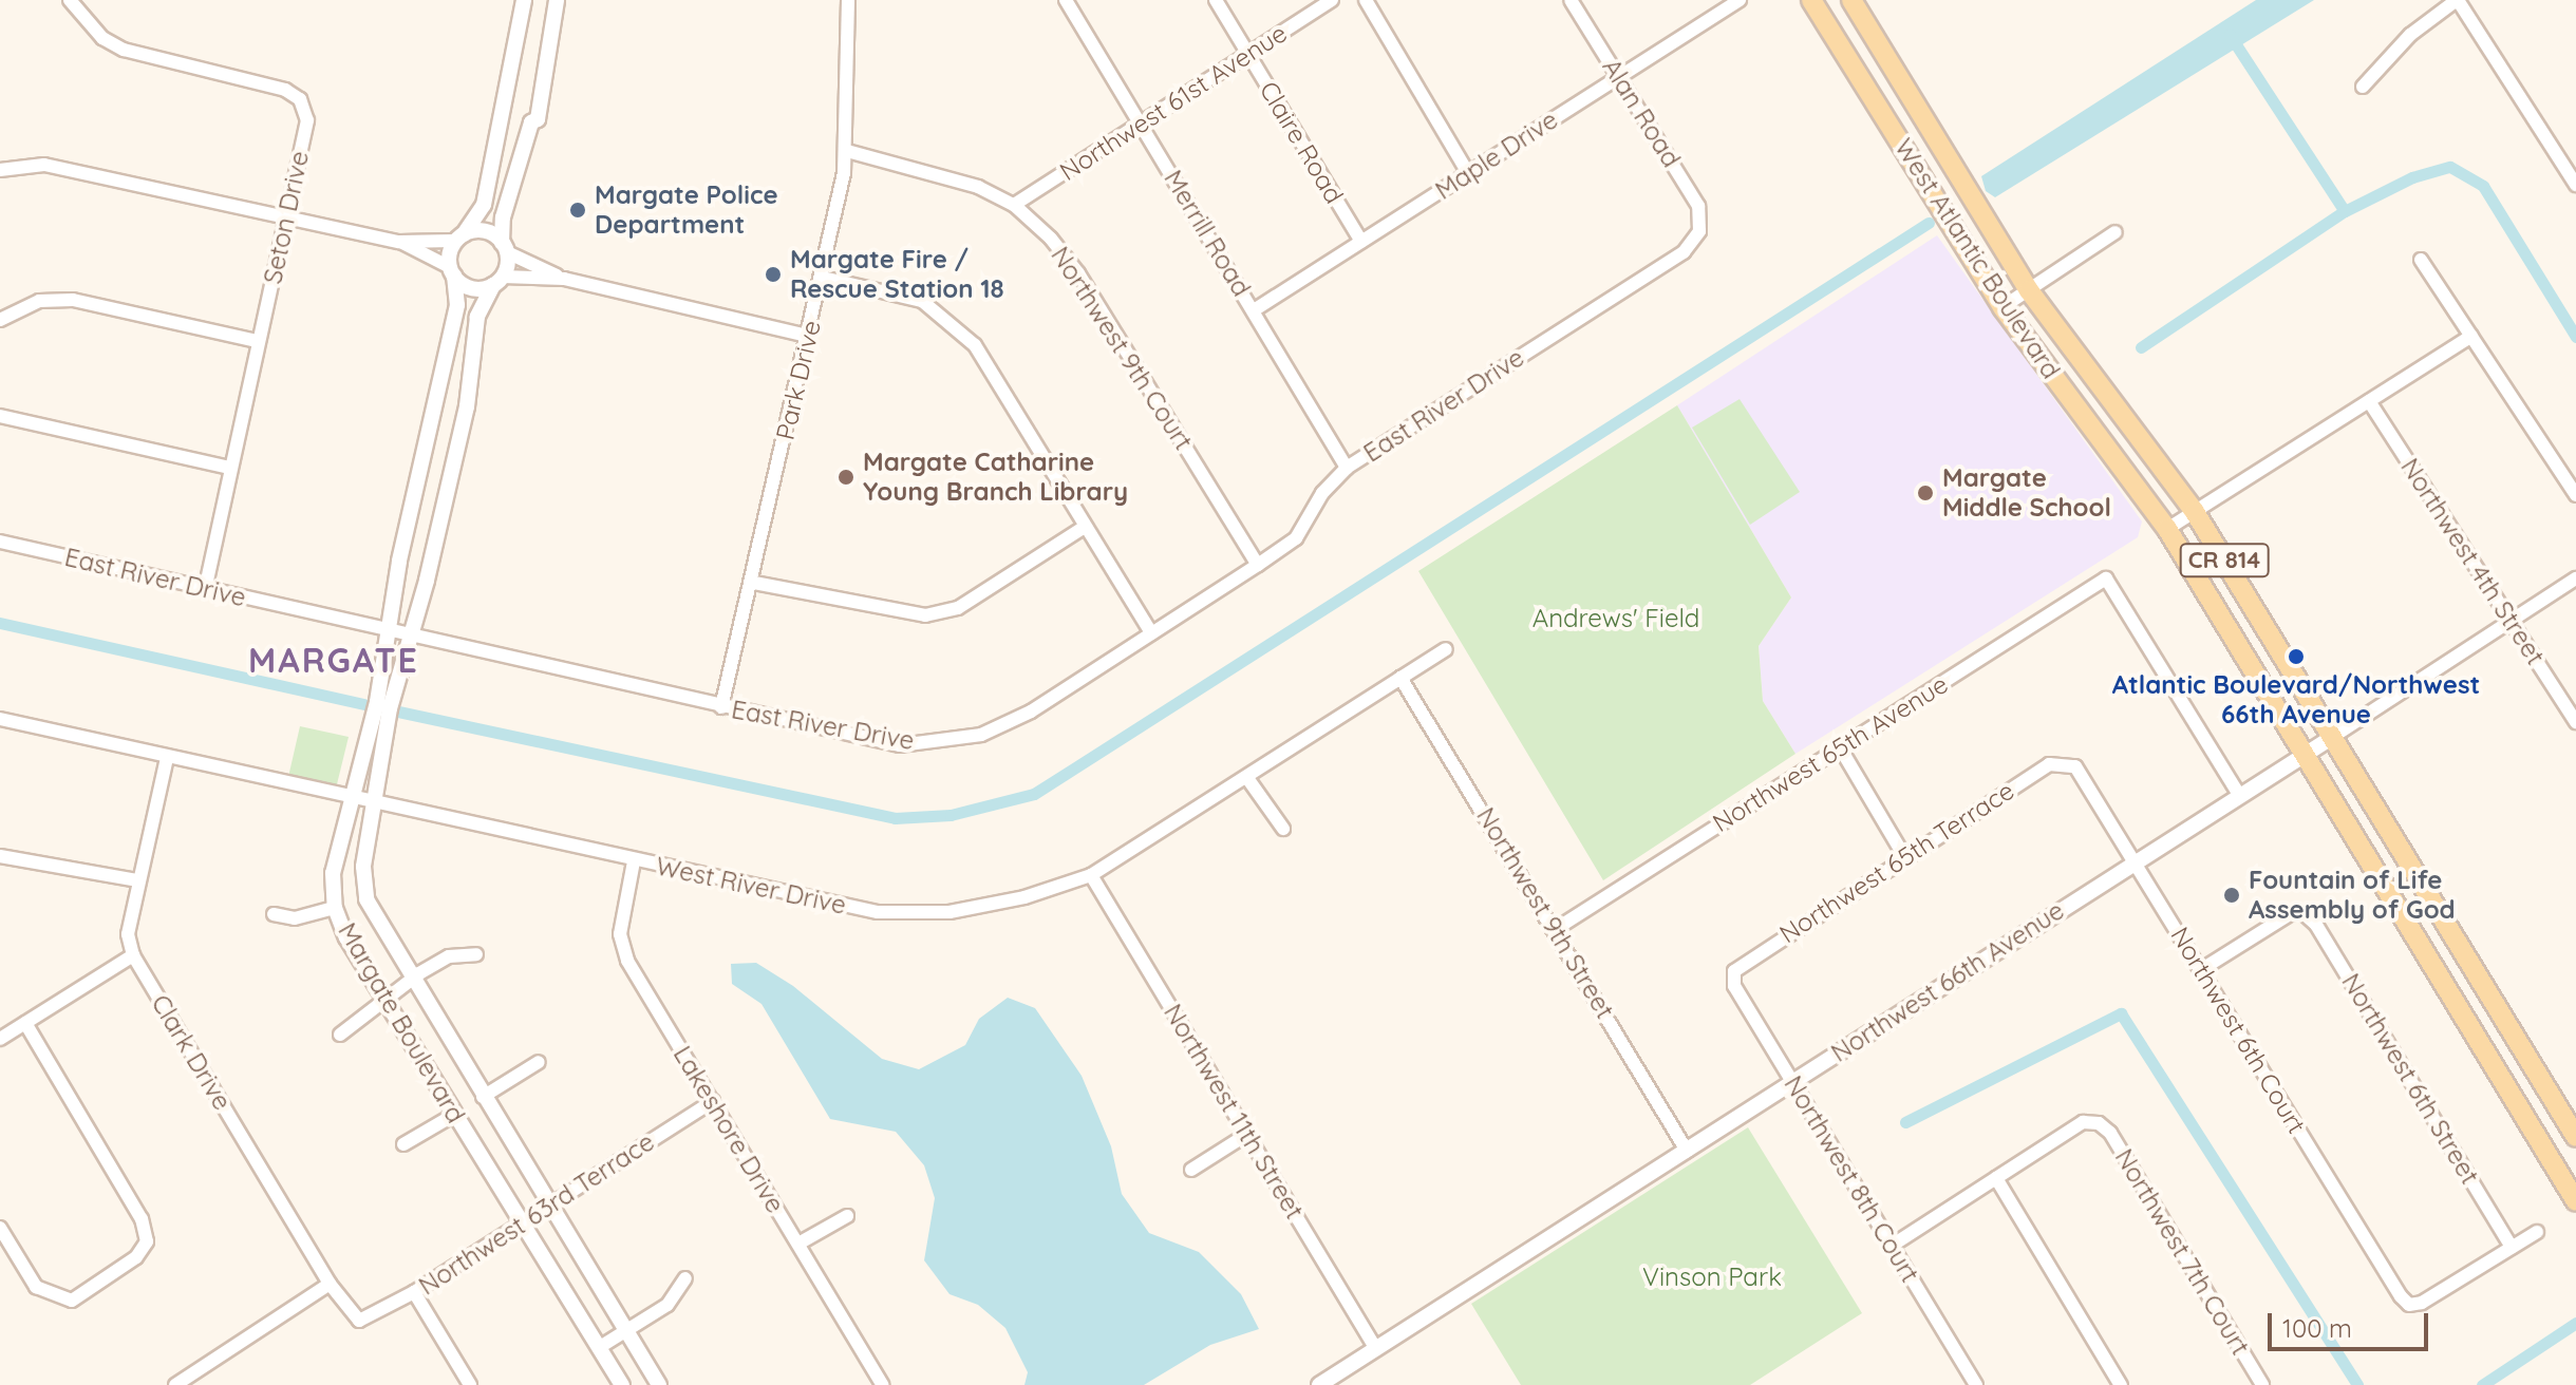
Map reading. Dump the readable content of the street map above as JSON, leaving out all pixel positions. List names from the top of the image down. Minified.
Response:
{"streets":{"main road":["West Atlantic Boulevard","CR 814"],"street":["Northwest 61st Avenue","Alan Road","Claire Road","Maple Drive","Seton Drive","Merrill Road","Northwest 9th Court","Park Drive","East River Drive","Northwest 4th Street","Northwest 65th Avenue","Northwest 65th Terrace","West River Drive","Northwest 9th Street","Northwest 66th Avenue","Margate Boulevard","Northwest 6th Court","Clark Drive","Northwest 6th Street","Northwest 11th Street","Lakeshore Drive","Northwest 8th Court","Northwest 63rd Terrace","Northwest 7th Court"]},"crossings":[["Northwest 61st Avenue","Claire Road"],["Northwest 61st Avenue","Merrill Road"],["Northwest 61st Avenue","Northwest 9th Court"],["Alan Road","Maple Drive"],["Alan Road","East River Drive"],["Claire Road","Maple Drive"],["Maple Drive","Merrill Road"],["Seton Drive","East River Drive"],["Merrill Road","East River Drive"],["West Atlantic Boulevard","Northwest 66th Avenue"],["Northwest 9th Court","Park Drive"],["Northwest 9th Court","East River Drive"],["Park Drive","East River Drive"],["East River Drive","Margate Boulevard"],["Northwest 4th Street","Northwest 66th Avenue"],["Northwest 65th Avenue","Northwest 9th Street"],["Northwest 65th Avenue","Northwest 66th Avenue"],["Northwest 65th Terrace","Northwest 6th Court"],["Northwest 65th Terrace","Northwest 8th Court"],["West River Drive","Northwest 9th Street"],["West River Drive","Margate Boulevard"],["West River Drive","Clark Drive"],["West River Drive","Northwest 11th Street"],["West River Drive","Lakeshore Drive"],["Northwest 9th Street","Northwest 66th Avenue"],["Northwest 66th Avenue","Northwest 6th Court"],["Northwest 66th Avenue","Northwest 11th Street"],["Northwest 66th Avenue","Northwest 8th Court"],["Margate Boulevard","Northwest 63rd Terrace"],["Northwest 6th Court","Northwest 6th Street"],["Clark Drive","Northwest 63rd Terrace"],["Lakeshore Drive","Northwest 63rd Terrace"]],"districts":["MARGATE"],"parks":["Andrews' Field","Vinson Park"],"places":["Margate Police Department","Margate Fire / Rescue Station 18","Margate Catharine Young Branch Library","Margate Middle School","Atlantic Boulevard/Northwest 66th Avenue","Fountain of Life Assembly of God"],"scale_bar":"100 m"}
